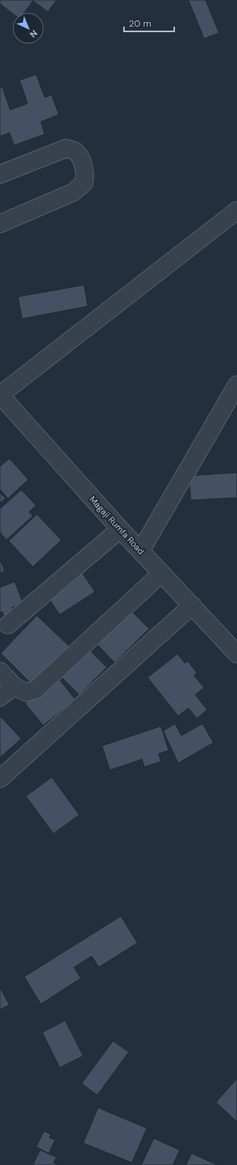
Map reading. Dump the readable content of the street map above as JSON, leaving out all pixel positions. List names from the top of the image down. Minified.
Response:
{"streets":{"street":["Magaji Rumfa Road"]},"scale_bar":"20 m","north":"bottom right"}
